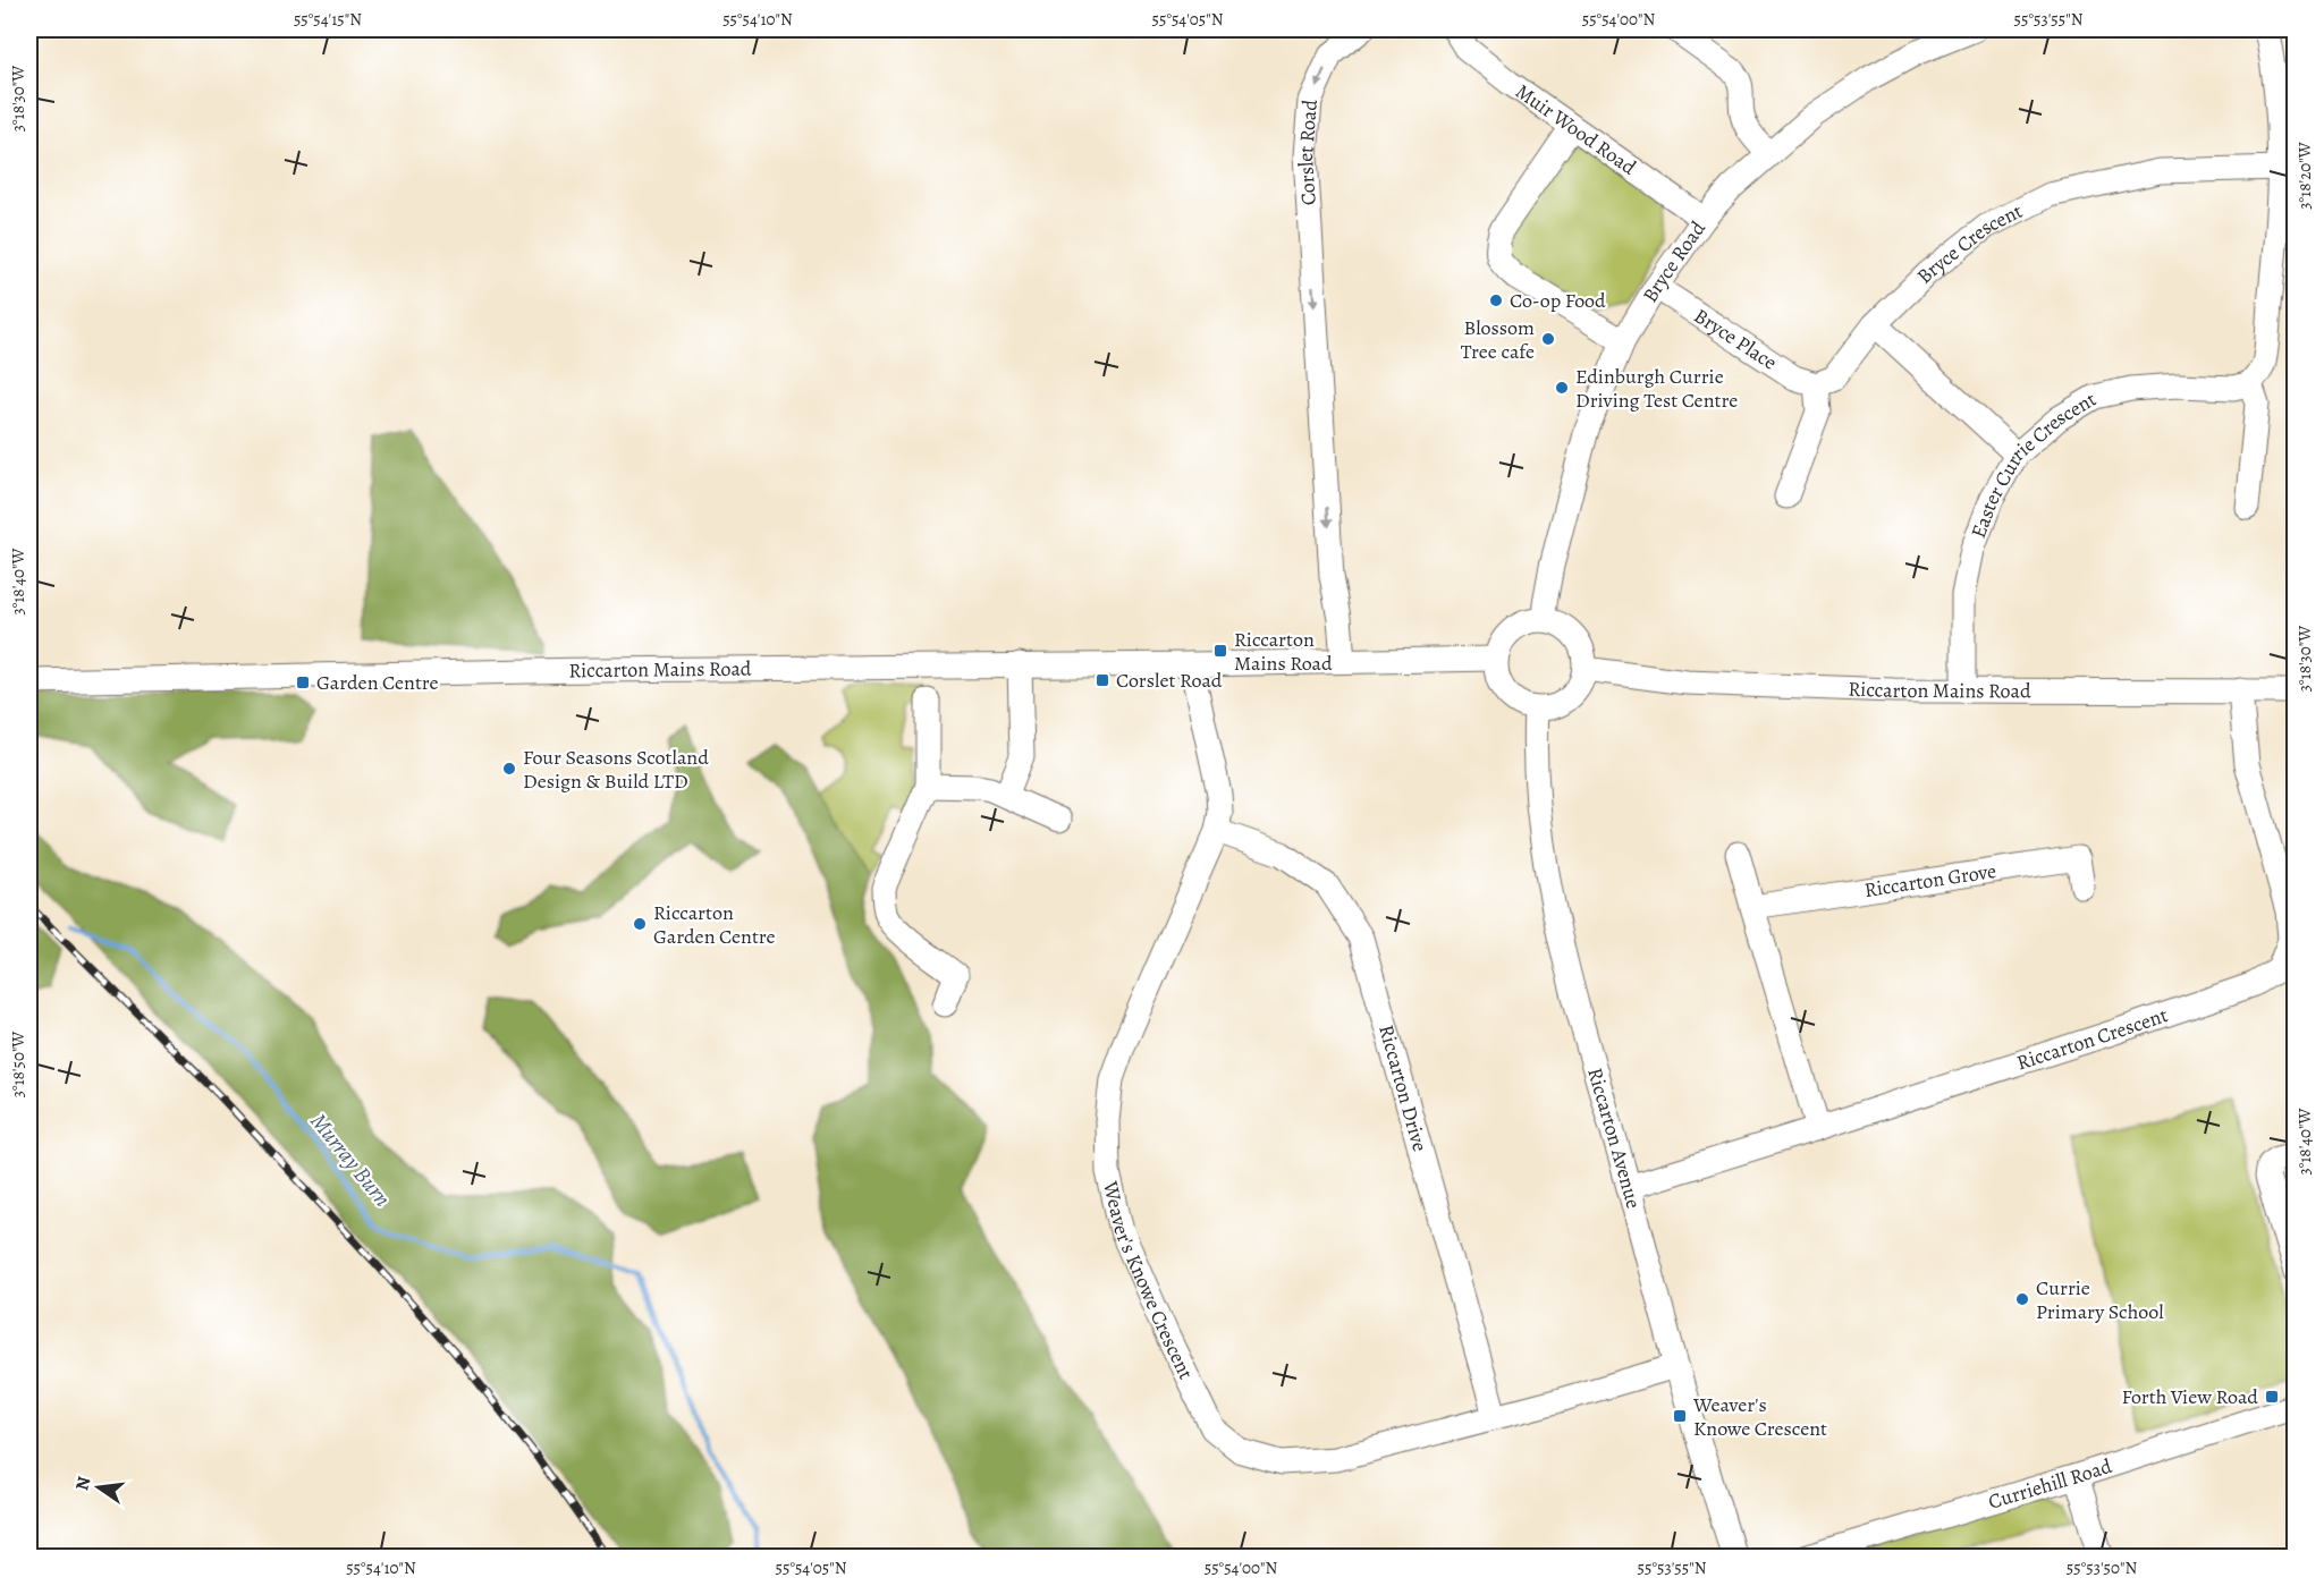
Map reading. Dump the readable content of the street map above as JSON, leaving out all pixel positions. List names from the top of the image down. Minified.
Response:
{"streets":{"street":["Muir Wood Road","Corslet Road","Bryce Crescent","Bryce Road","Bryce Place","Easter Currie Crescent","Riccarton Mains Road","Riccarton Grove","Riccarton Crescent","Riccarton Drive","Riccarton Avenue","Weaver's Knowe Crescent","Curriehill Road"]},"crossings":[["Muir Wood Road","Bryce Road"],["Corslet Road","Riccarton Mains Road"],["Bryce Crescent","Bryce Place"],["Bryce Road","Bryce Place"],["Bryce Road","Riccarton Mains Road"],["Bryce Road","Riccarton Avenue"],["Easter Currie Crescent","Riccarton Mains Road"],["Riccarton Mains Road","Riccarton Crescent"],["Riccarton Mains Road","Riccarton Avenue"],["Riccarton Mains Road","Weaver's Knowe Crescent"],["Riccarton Crescent","Riccarton Avenue"],["Riccarton Drive","Weaver's Knowe Crescent"],["Riccarton Avenue","Weaver's Knowe Crescent"]],"one_way":["Corslet Road"],"water":["Murray Burn"],"places":{"other":["Co-op Food","Blossom Tree cafe","Edinburgh Currie Driving Test Centre","Four Seasons Scotland Design & Build LTD","Riccarton Garden Centre","Currie Primary School"],"transit":["Riccarton Mains Road","Corslet Road","Garden Centre","Forth View Road","Weaver's Knowe Crescent"]},"north":"left","coordinates":["55°54'15\"N","55°54'10\"N","55°54'05\"N","55°54'00\"N","55°53'55\"N","3°18'30\"W","3°18'20\"W","3°18'40\"W","3°18'50\"W","55°53'50\"N"]}
